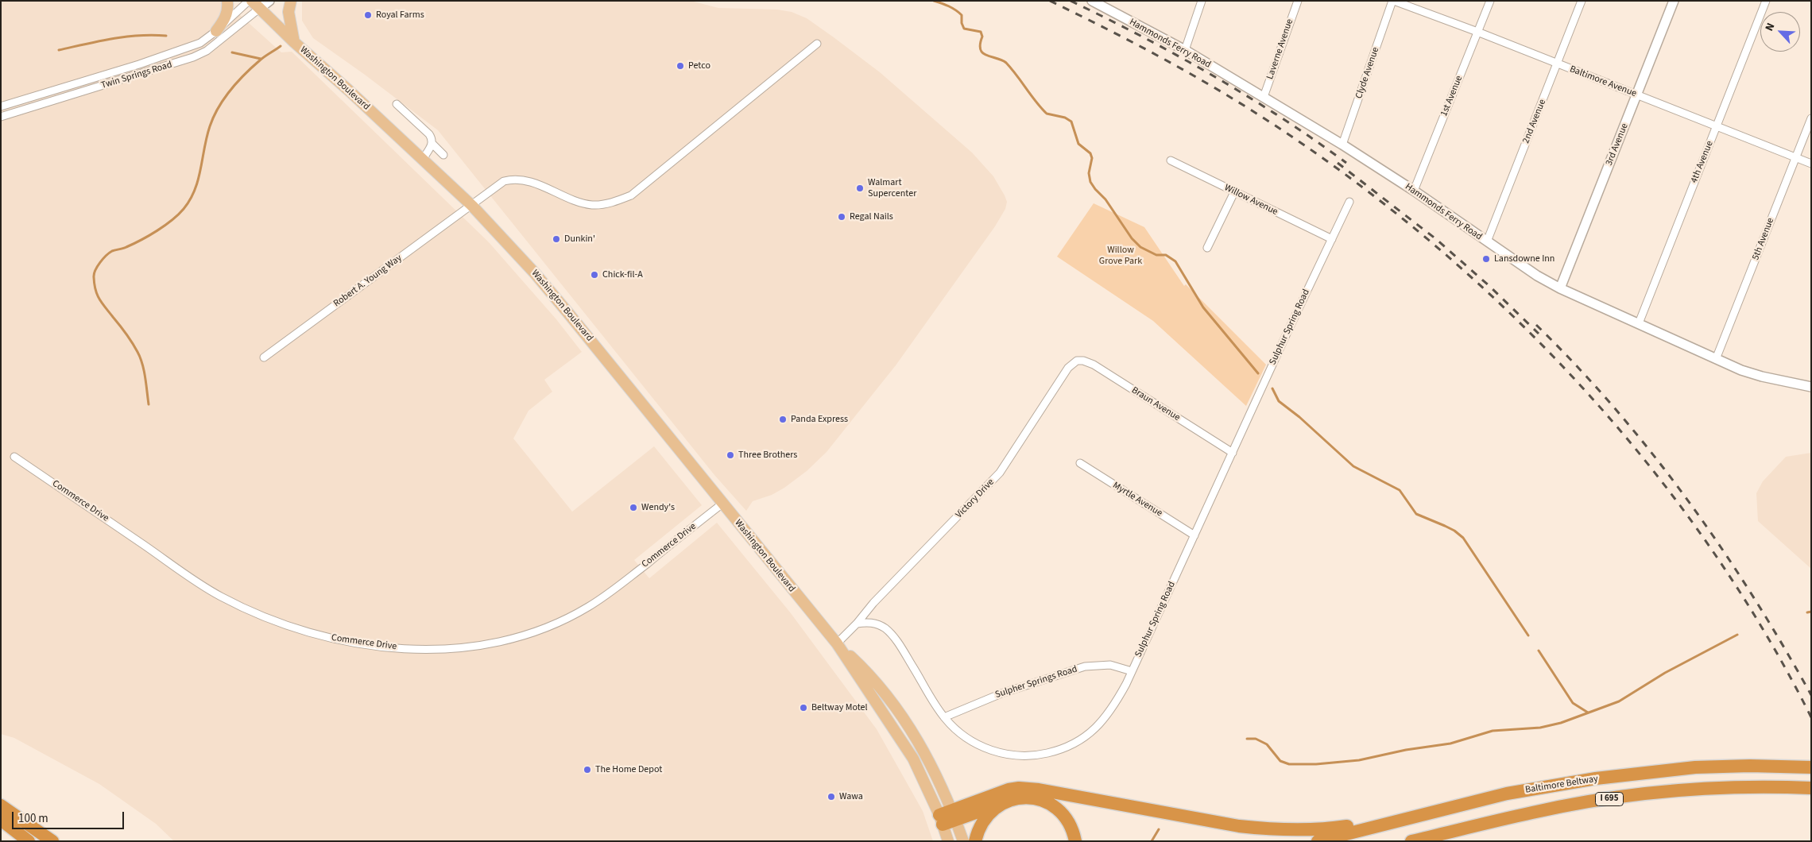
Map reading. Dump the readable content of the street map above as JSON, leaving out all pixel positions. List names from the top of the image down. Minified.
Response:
{"streets":{"highway":["Baltimore Beltway","I 695"],"main road":["Washington Boulevard"],"street":["Hammonds Ferry Road","Laverne Avenue","Clyde Avenue","Twin Springs Road","Baltimore Avenue","1st Avenue","2nd Avenue","3rd Avenue","4th Avenue","Willow Avenue","5th Avenue","Robert A. Young Way","Sulphur Spring Road","Braun Avenue","Victory Drive","Myrtle Avenue","Commerce Drive","Sulpher Springs Road"]},"crossings":[["Hammonds Ferry Road","Laverne Avenue"],["Hammonds Ferry Road","Clyde Avenue"],["Hammonds Ferry Road","1st Avenue"],["Hammonds Ferry Road","2nd Avenue"],["Hammonds Ferry Road","3rd Avenue"],["Hammonds Ferry Road","4th Avenue"],["Hammonds Ferry Road","5th Avenue"],["Clyde Avenue","Baltimore Avenue"],["Twin Springs Road","Washington Boulevard"],["Washington Boulevard","Robert A. Young Way"],["Washington Boulevard","Commerce Drive"],["Baltimore Avenue","1st Avenue"],["Baltimore Avenue","2nd Avenue"],["Baltimore Avenue","3rd Avenue"],["Baltimore Avenue","4th Avenue"],["Baltimore Avenue","5th Avenue"],["Willow Avenue","Sulphur Spring Road"],["Sulphur Spring Road","Braun Avenue"],["Sulphur Spring Road","Victory Drive"],["Sulphur Spring Road","Myrtle Avenue"],["Sulphur Spring Road","Sulpher Springs Road"],["Braun Avenue","Victory Drive"]],"parks":["Willow Grove Park"],"places":["Royal Farms","Petco","Walmart Supercenter","Regal Nails","Dunkin'","Lansdowne Inn","Chick-fil-A","Panda Express","Three Brothers","Wendy's","Beltway Motel","The Home Depot","Wawa"],"scale_bar":"100 m","north":"top left"}
